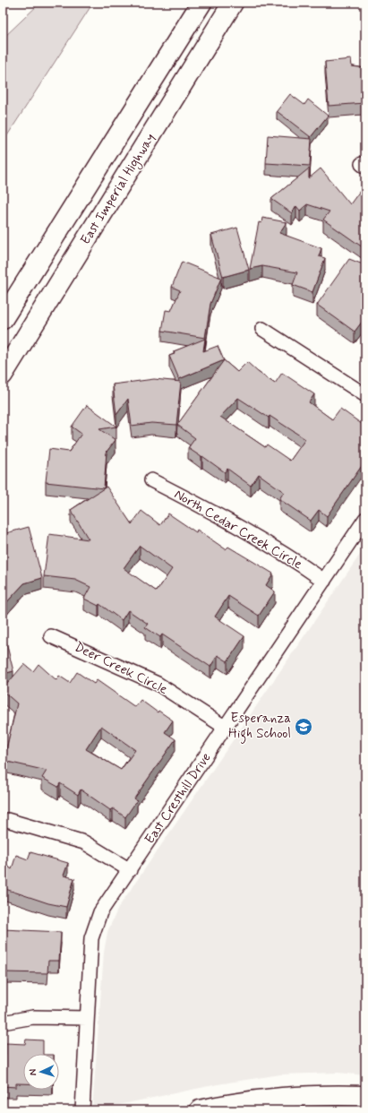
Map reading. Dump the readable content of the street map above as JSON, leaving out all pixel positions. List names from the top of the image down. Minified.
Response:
{"streets":{"main road":["East Imperial Highway"],"street":["North Cedar Creek Circle","Deer Creek Circle","East Cresthill Drive"]},"crossings":[["North Cedar Creek Circle","East Cresthill Drive"],["Deer Creek Circle","East Cresthill Drive"]],"places":{"school or university":["Esperanza High School"]},"north":"left"}
